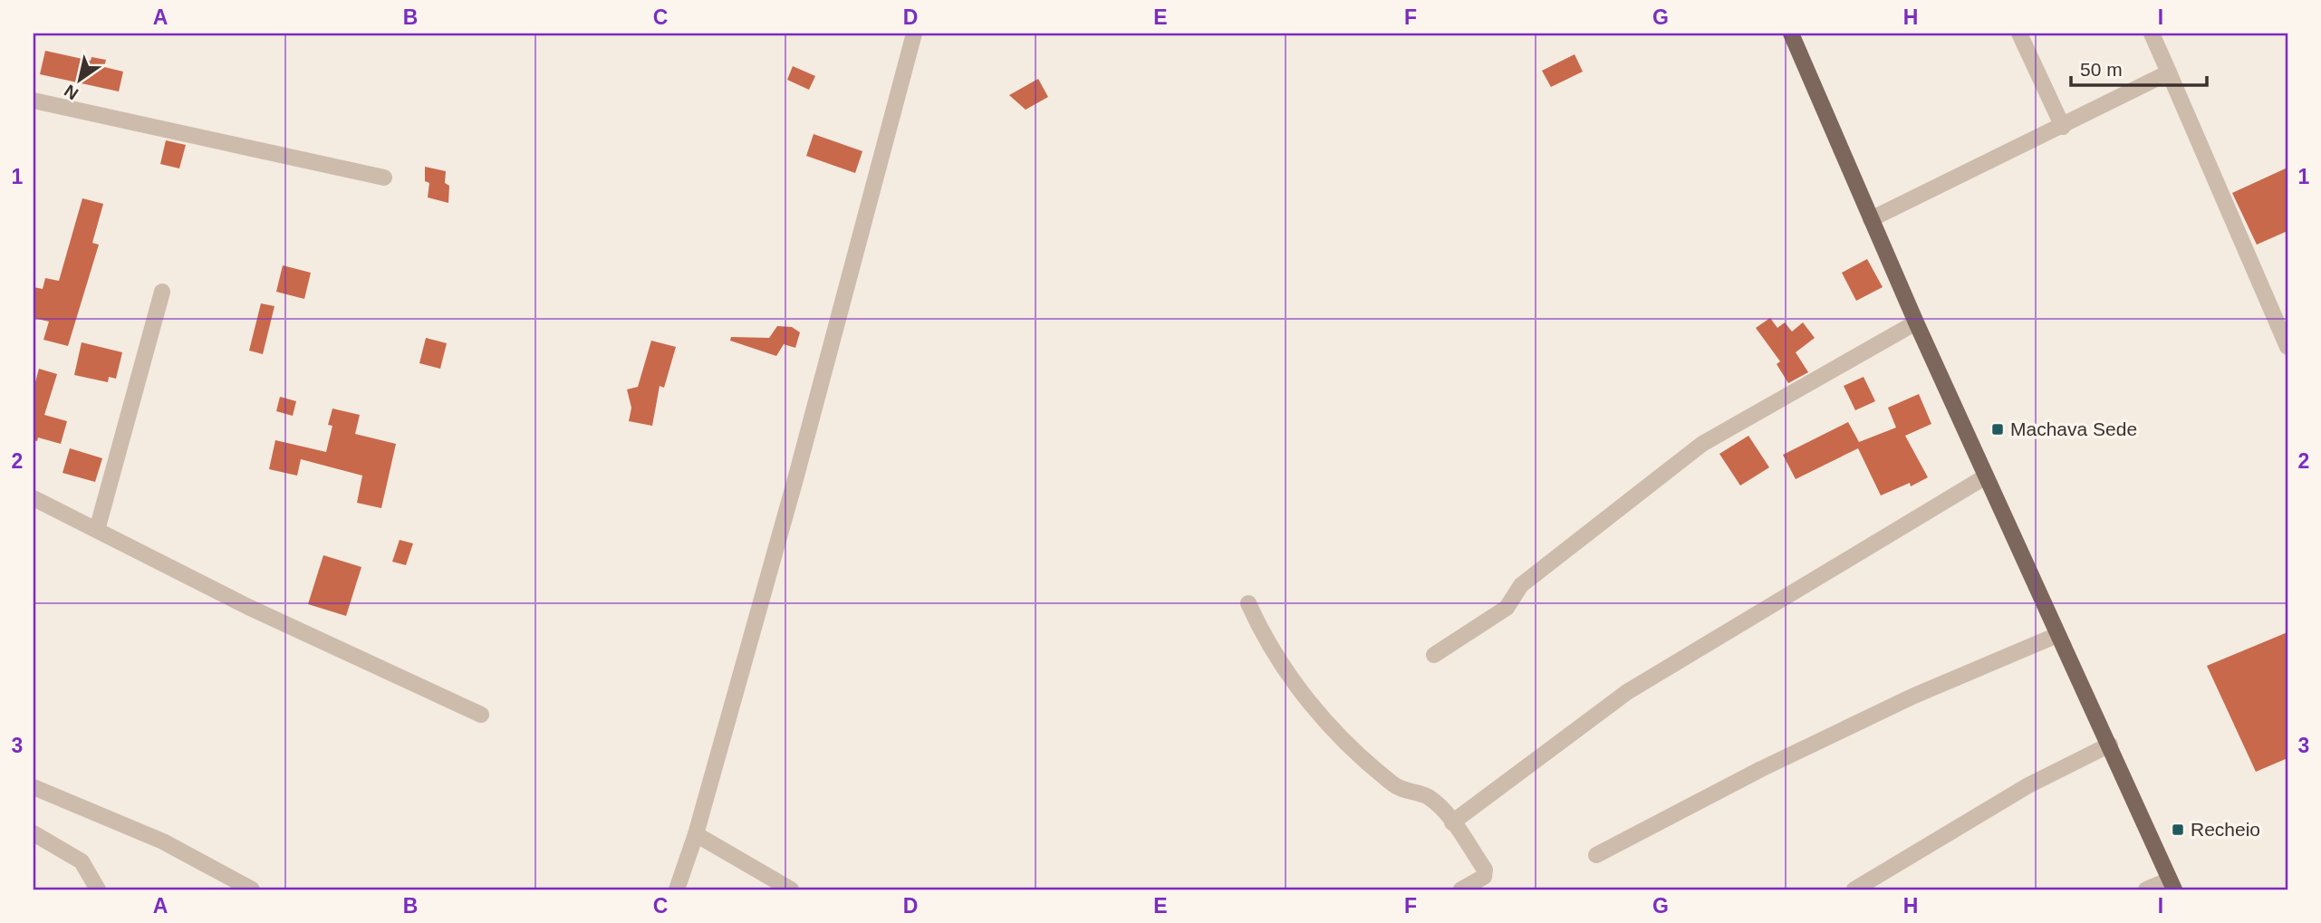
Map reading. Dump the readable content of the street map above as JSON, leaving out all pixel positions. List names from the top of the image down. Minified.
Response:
{"places":{"transit":["Machava Sede","Recheio"]},"scale_bar":"50 m","north":"bottom left","grid":{"columns":["A","B","C","D","E","F","G","H","I"],"rows":["1","2","3"]}}
